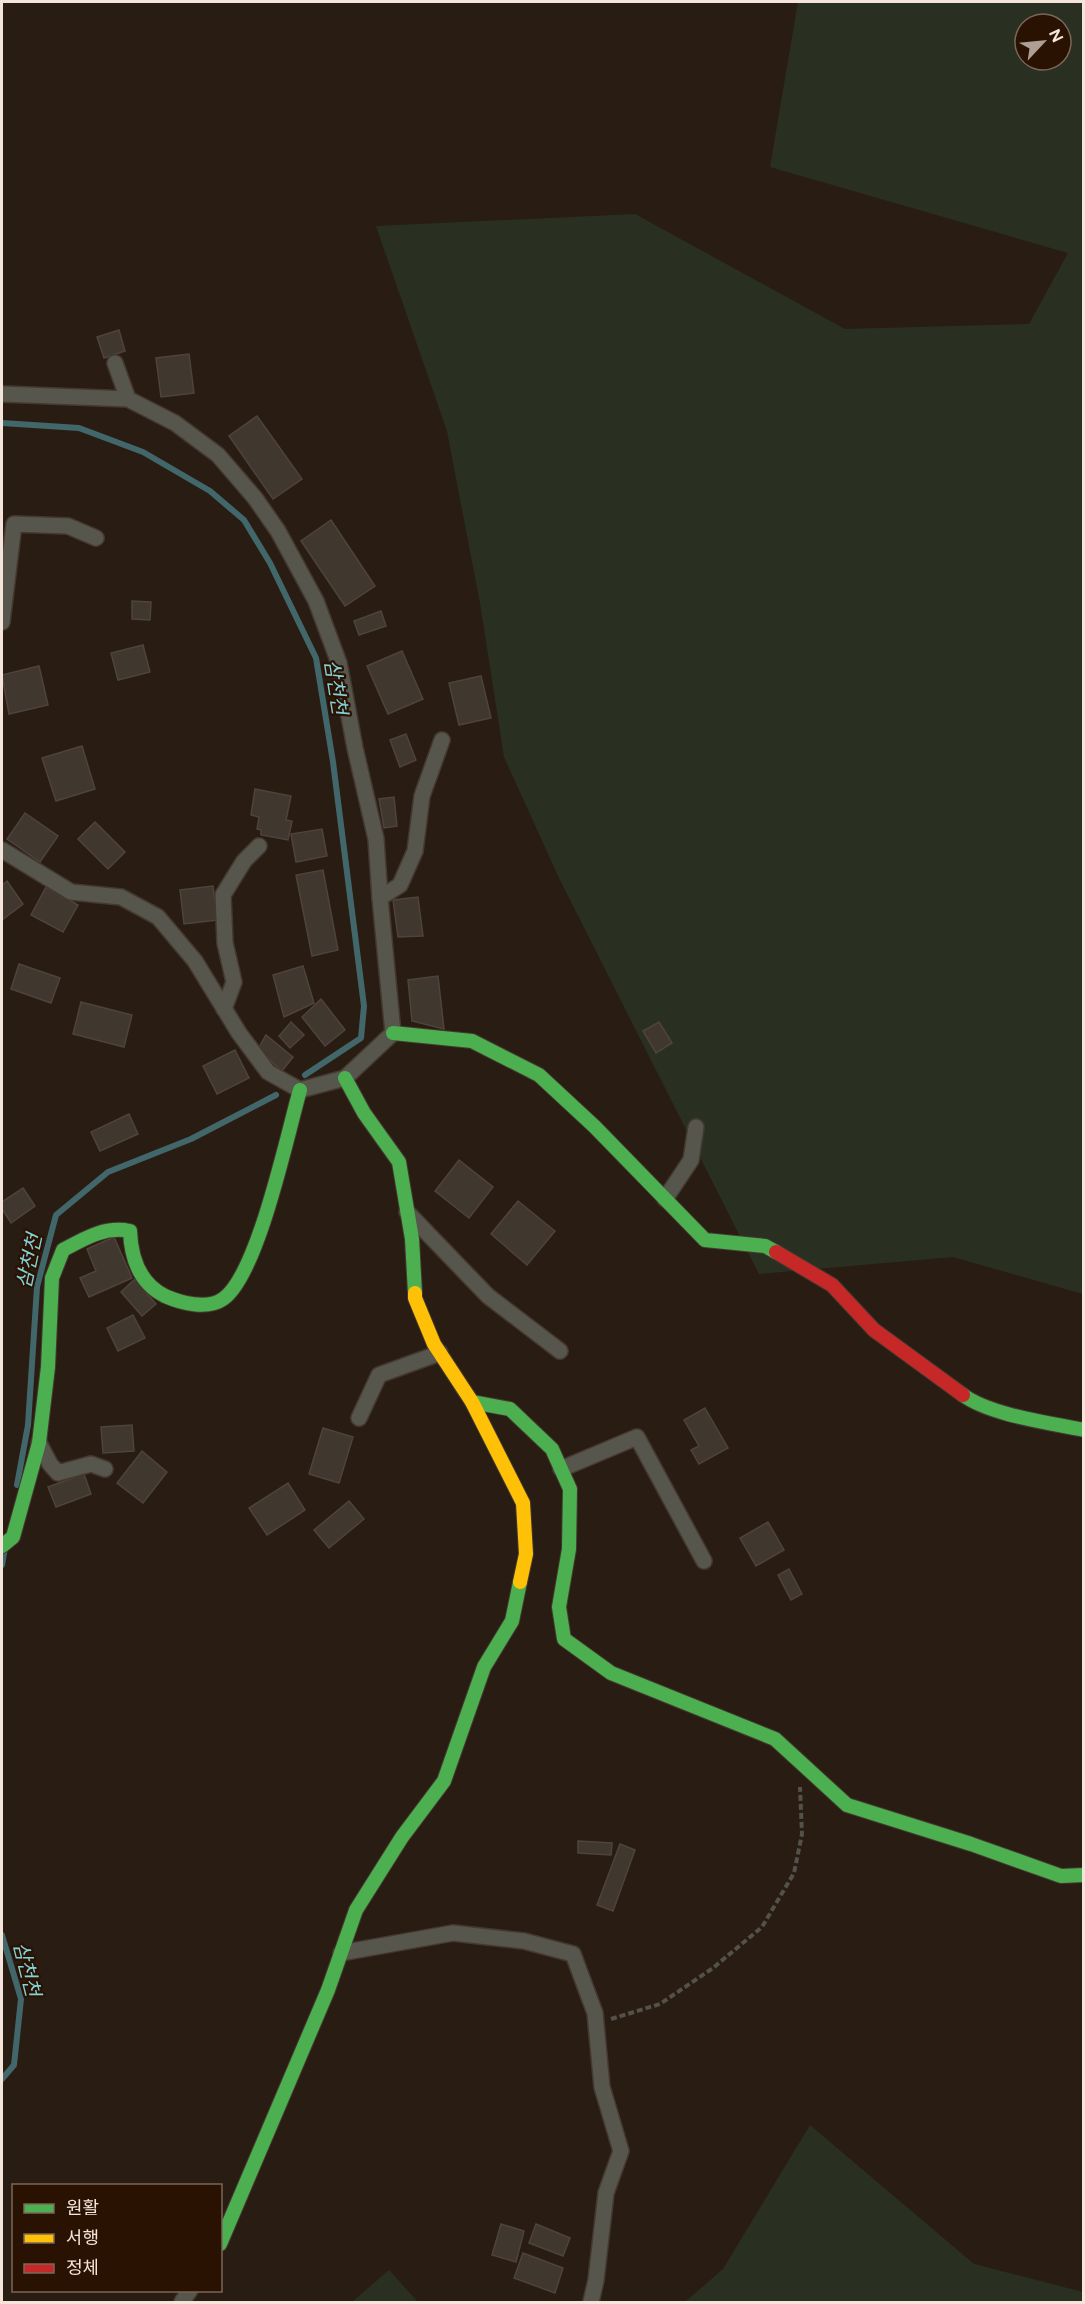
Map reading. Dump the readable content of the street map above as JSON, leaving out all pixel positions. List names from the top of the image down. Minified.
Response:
{"water":["삼천천"],"legend":["원활","서행","정체"],"north":"top right"}
